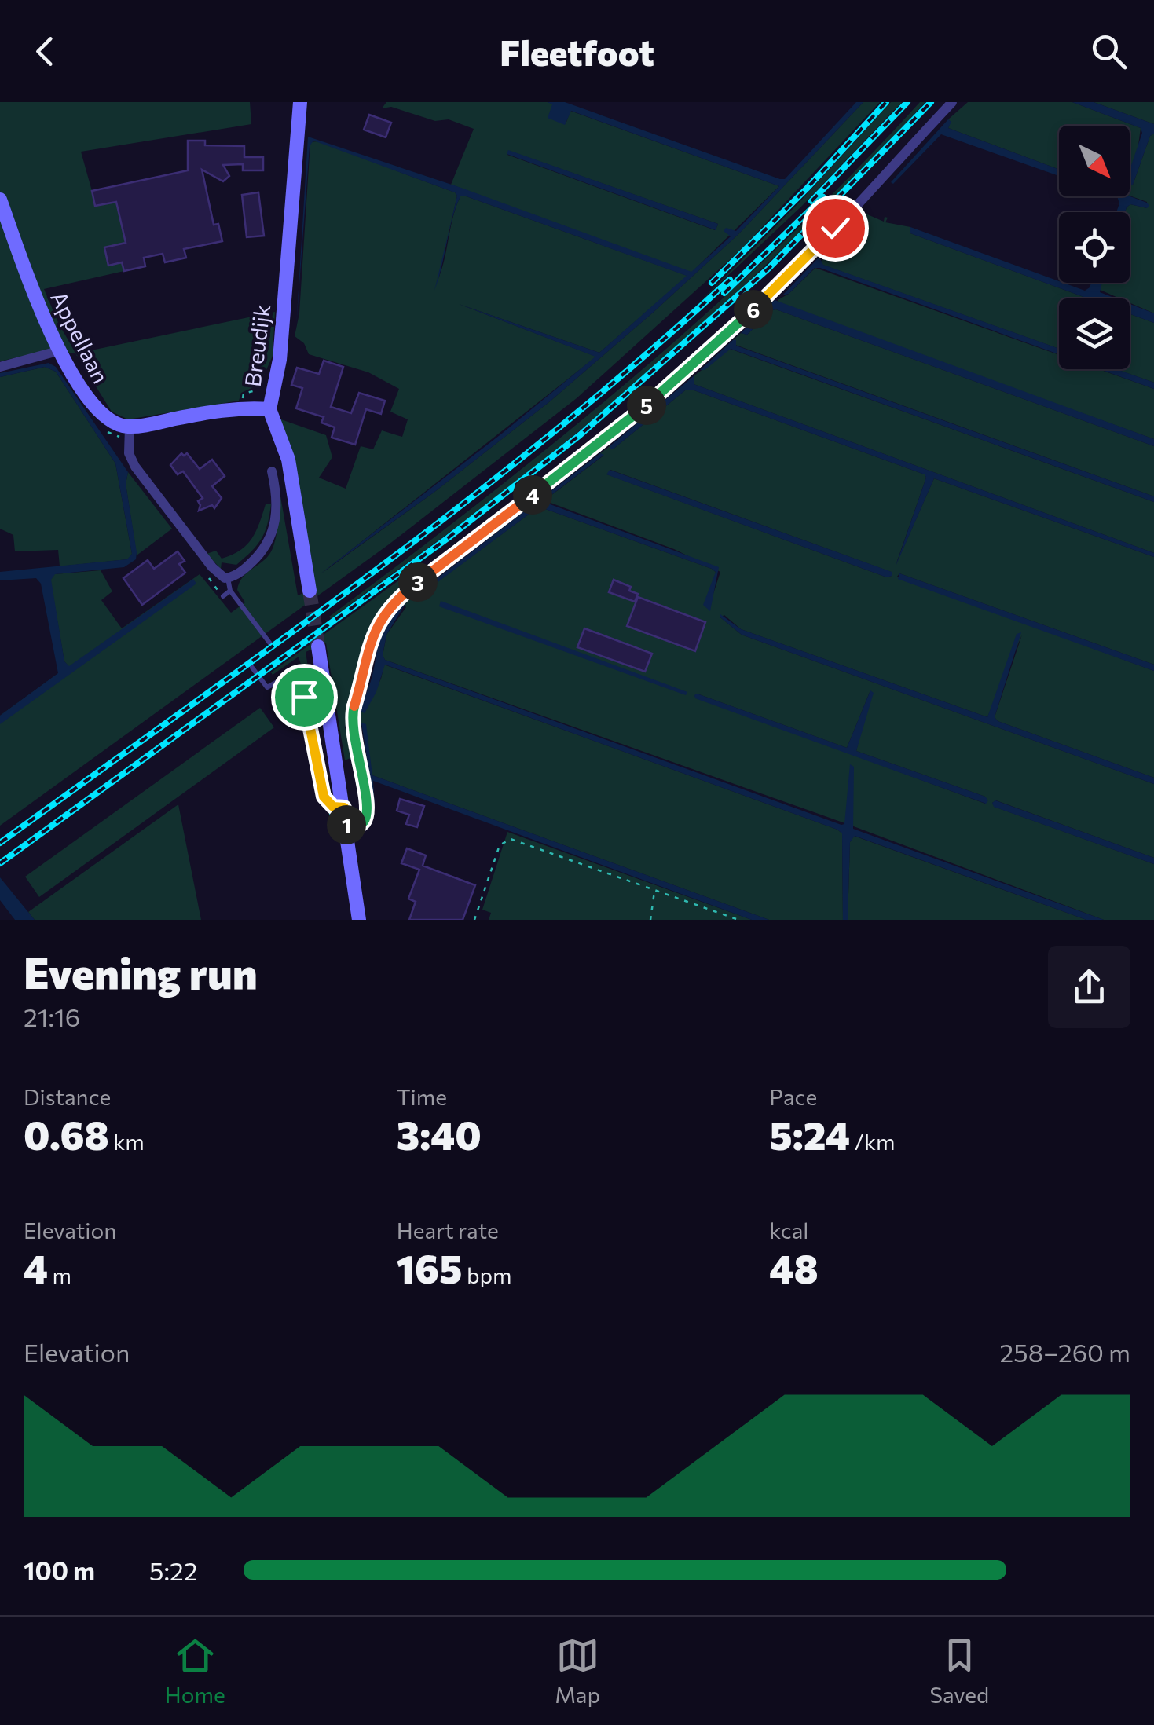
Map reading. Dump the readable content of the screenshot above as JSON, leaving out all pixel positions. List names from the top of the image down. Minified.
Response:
{"streets":{"street":["Appellaan","Breudijk"]},"north":"bottom right","page":{"header":"Fleetfoot","pins":["6","5","4","3","1"],"heading":["Evening run","21:16"],"stats":[["Distance","0.68 km"],["Time","3:40"],["Pace","5:24 /km"],["Elevation","4 m"],["Heart rate","165 bpm"],["kcal","48"]],"chart":["Elevation","258–260 m"],"list":[{"name":"100 m","note":"5:22"}],"tabs":["Home","Map","Saved"]}}
